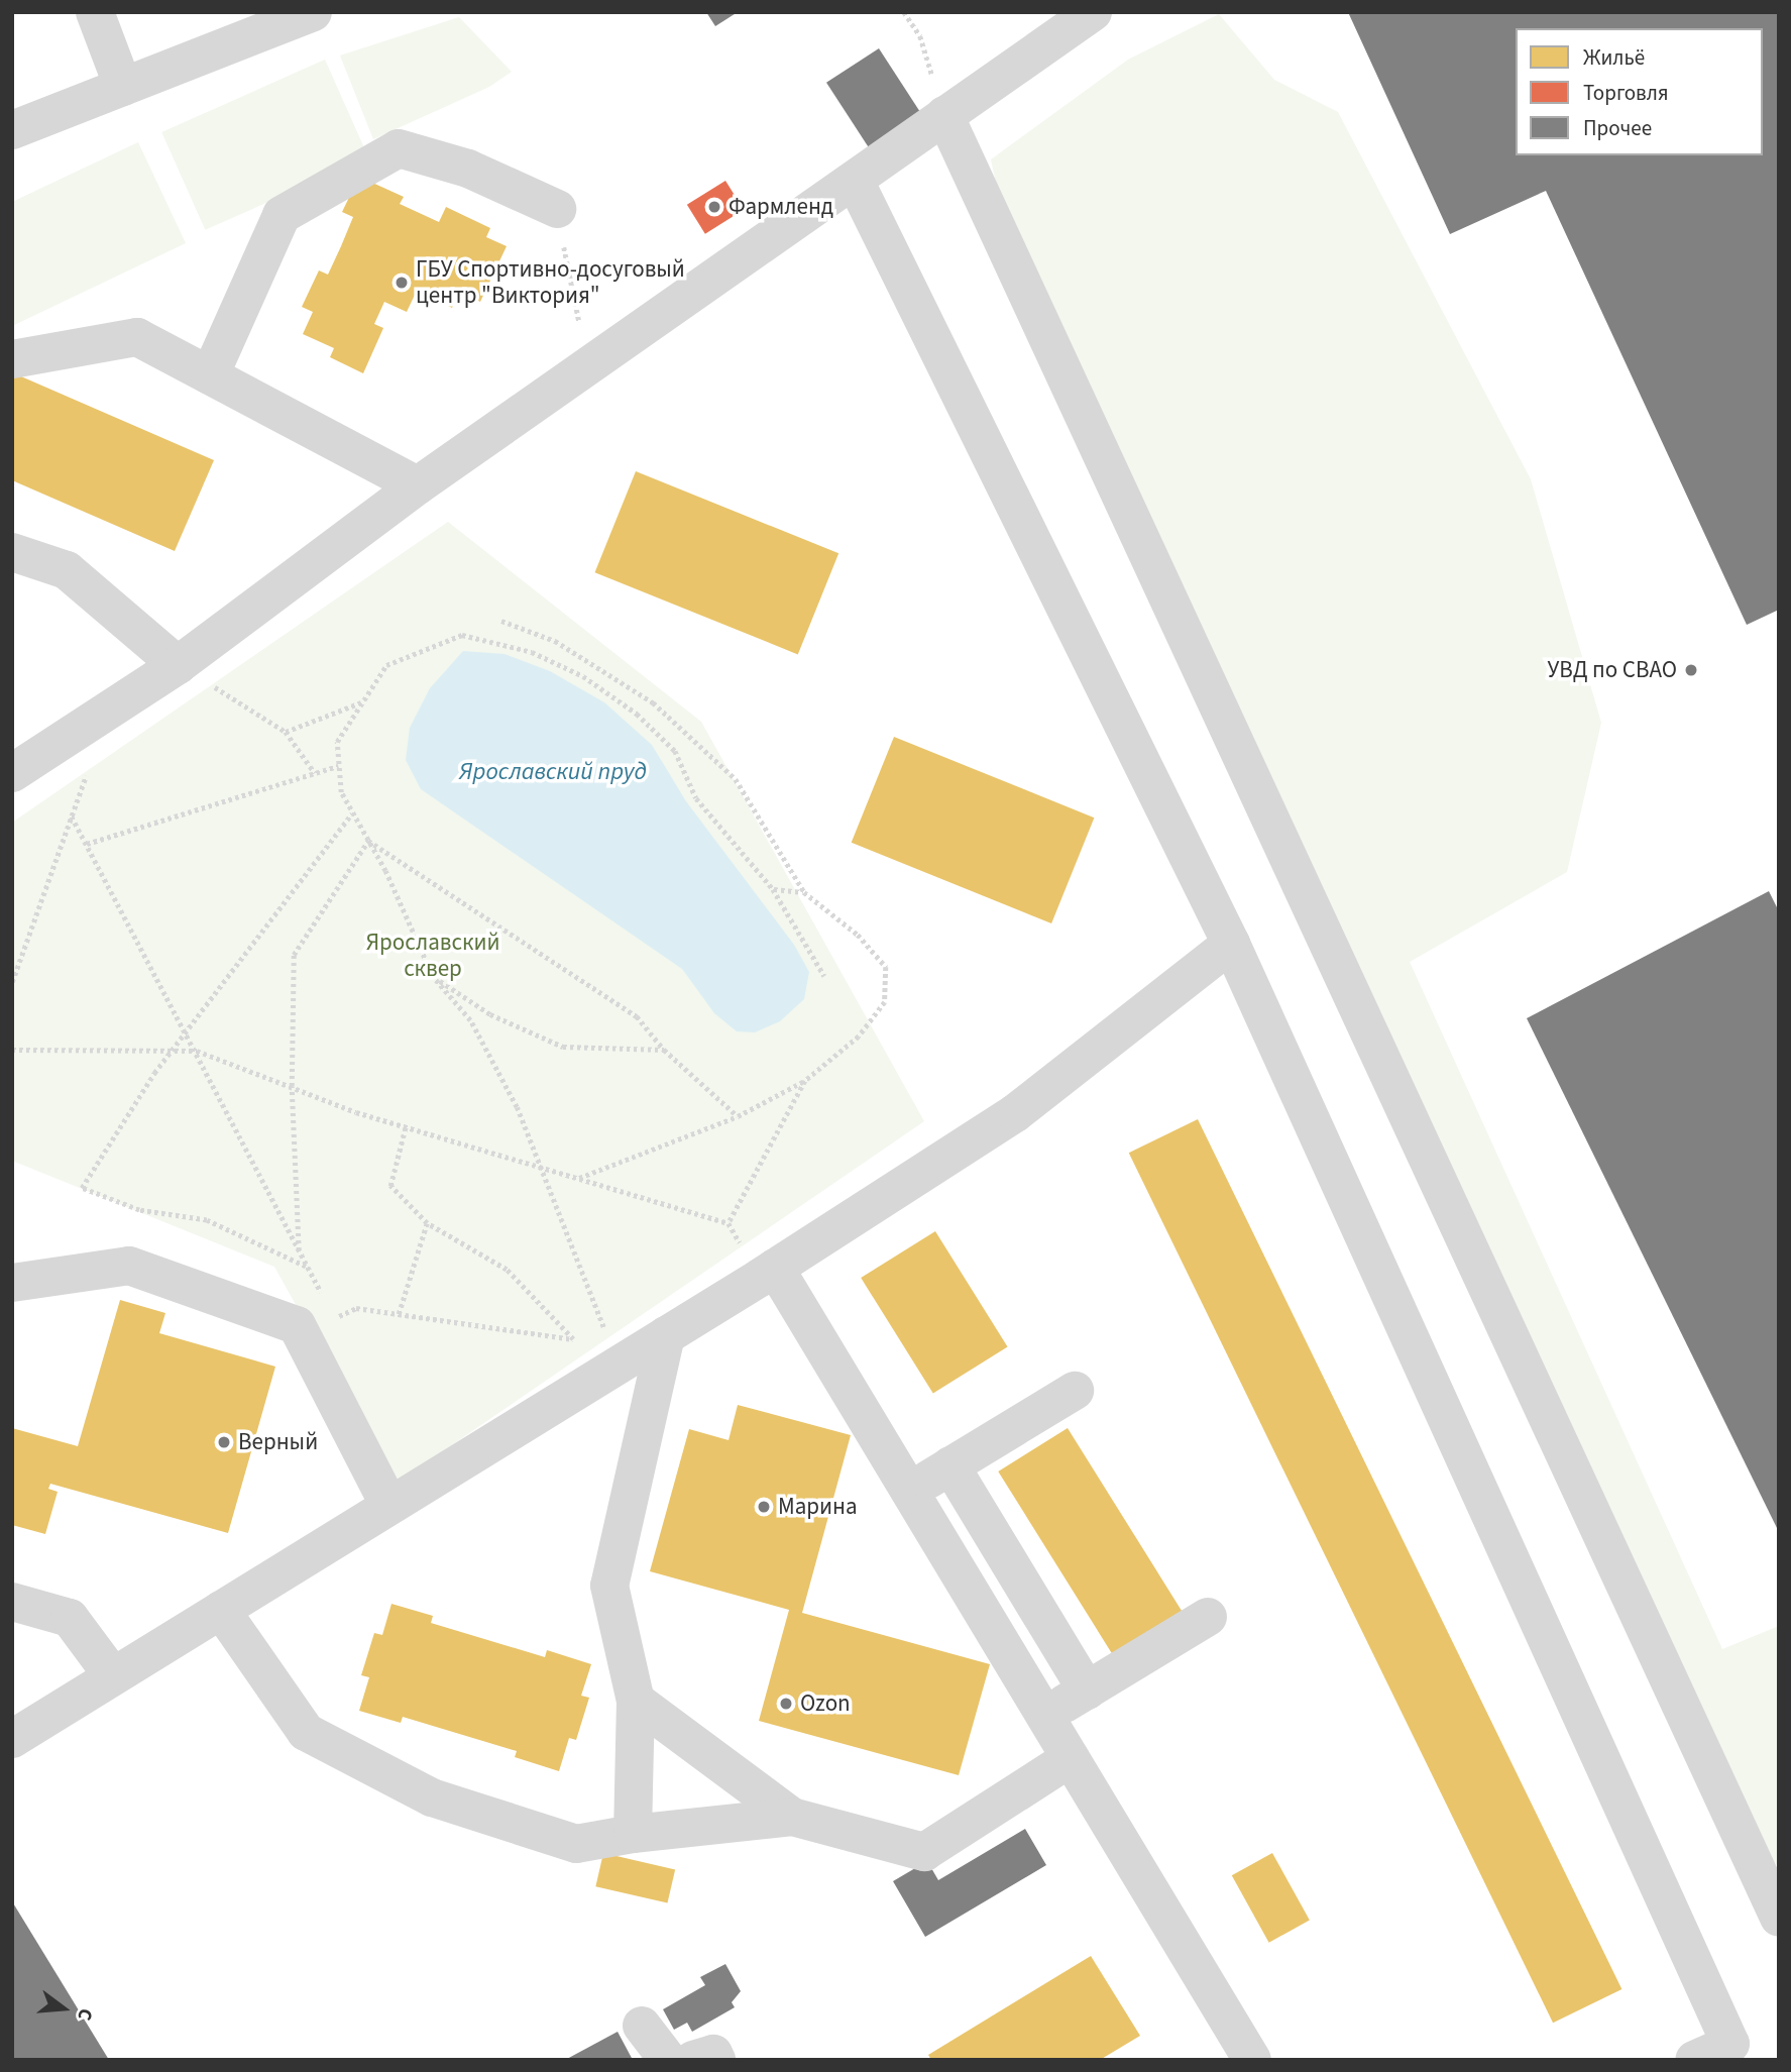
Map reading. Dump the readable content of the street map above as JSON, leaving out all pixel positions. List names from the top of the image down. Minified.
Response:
{"water":["Ярославский пруд"],"parks":["Ярославский сквер"],"places":["Фармленд","ГБУ Спортивно-досуговый центр \"Виктория\"","УВД по СВАО","Верный","Марина","Ozon"],"legend":["Жильё","Торговля","Прочее"],"north":"right"}
